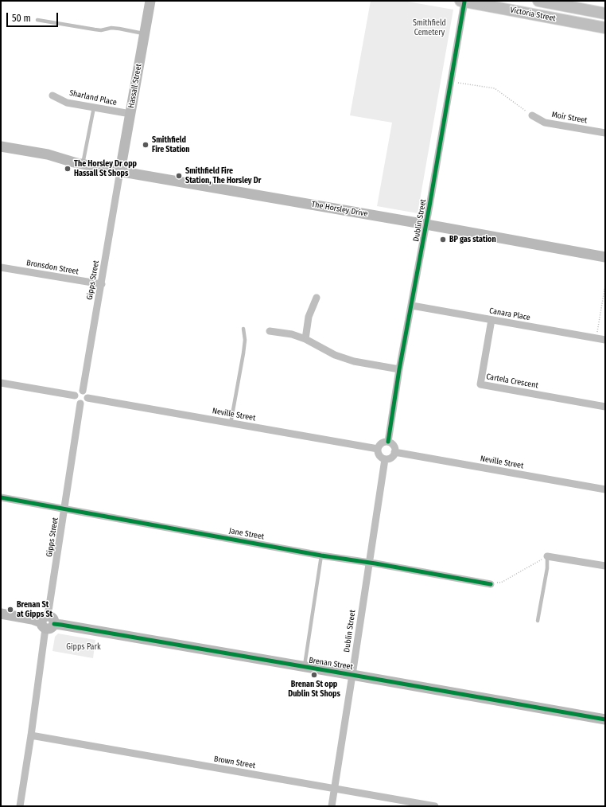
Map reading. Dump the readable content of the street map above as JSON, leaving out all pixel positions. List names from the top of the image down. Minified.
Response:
{"streets":{"main road":["Victoria Street","Hassall Street","The Horsley Drive","Brenan Street"],"street":["Sharland Place","Moir Street","Dublin Street","Bronsdon Street","Gipps Street","Canara Place","Cartela Crescent","Neville Street","Jane Street","Brown Street"]},"crossings":[["Victoria Street","Dublin Street"],["Hassall Street","Sharland Place"],["Hassall Street","The Horsley Drive"],["Hassall Street","Gipps Street"],["The Horsley Drive","Dublin Street"],["The Horsley Drive","Gipps Street"],["Dublin Street","Canara Place"],["Dublin Street","Neville Street"],["Dublin Street","Jane Street"],["Dublin Street","Brenan Street"],["Dublin Street","Brown Street"],["Bronsdon Street","Gipps Street"],["Gipps Street","Neville Street"],["Gipps Street","Jane Street"],["Gipps Street","Brenan Street"],["Gipps Street","Brown Street"],["Canara Place","Cartela Crescent"]],"parks":["Smithfield Cemetery","Gipps Park"],"places":["Smithfield Fire Station","The Horsley Dr opp Hassall St Shops","Smithfield Fire Station, The Horsley Dr","BP gas station","Brenan St at Gipps St","Brenan St opp Dublin St Shops"],"scale_bar":"50 m"}
